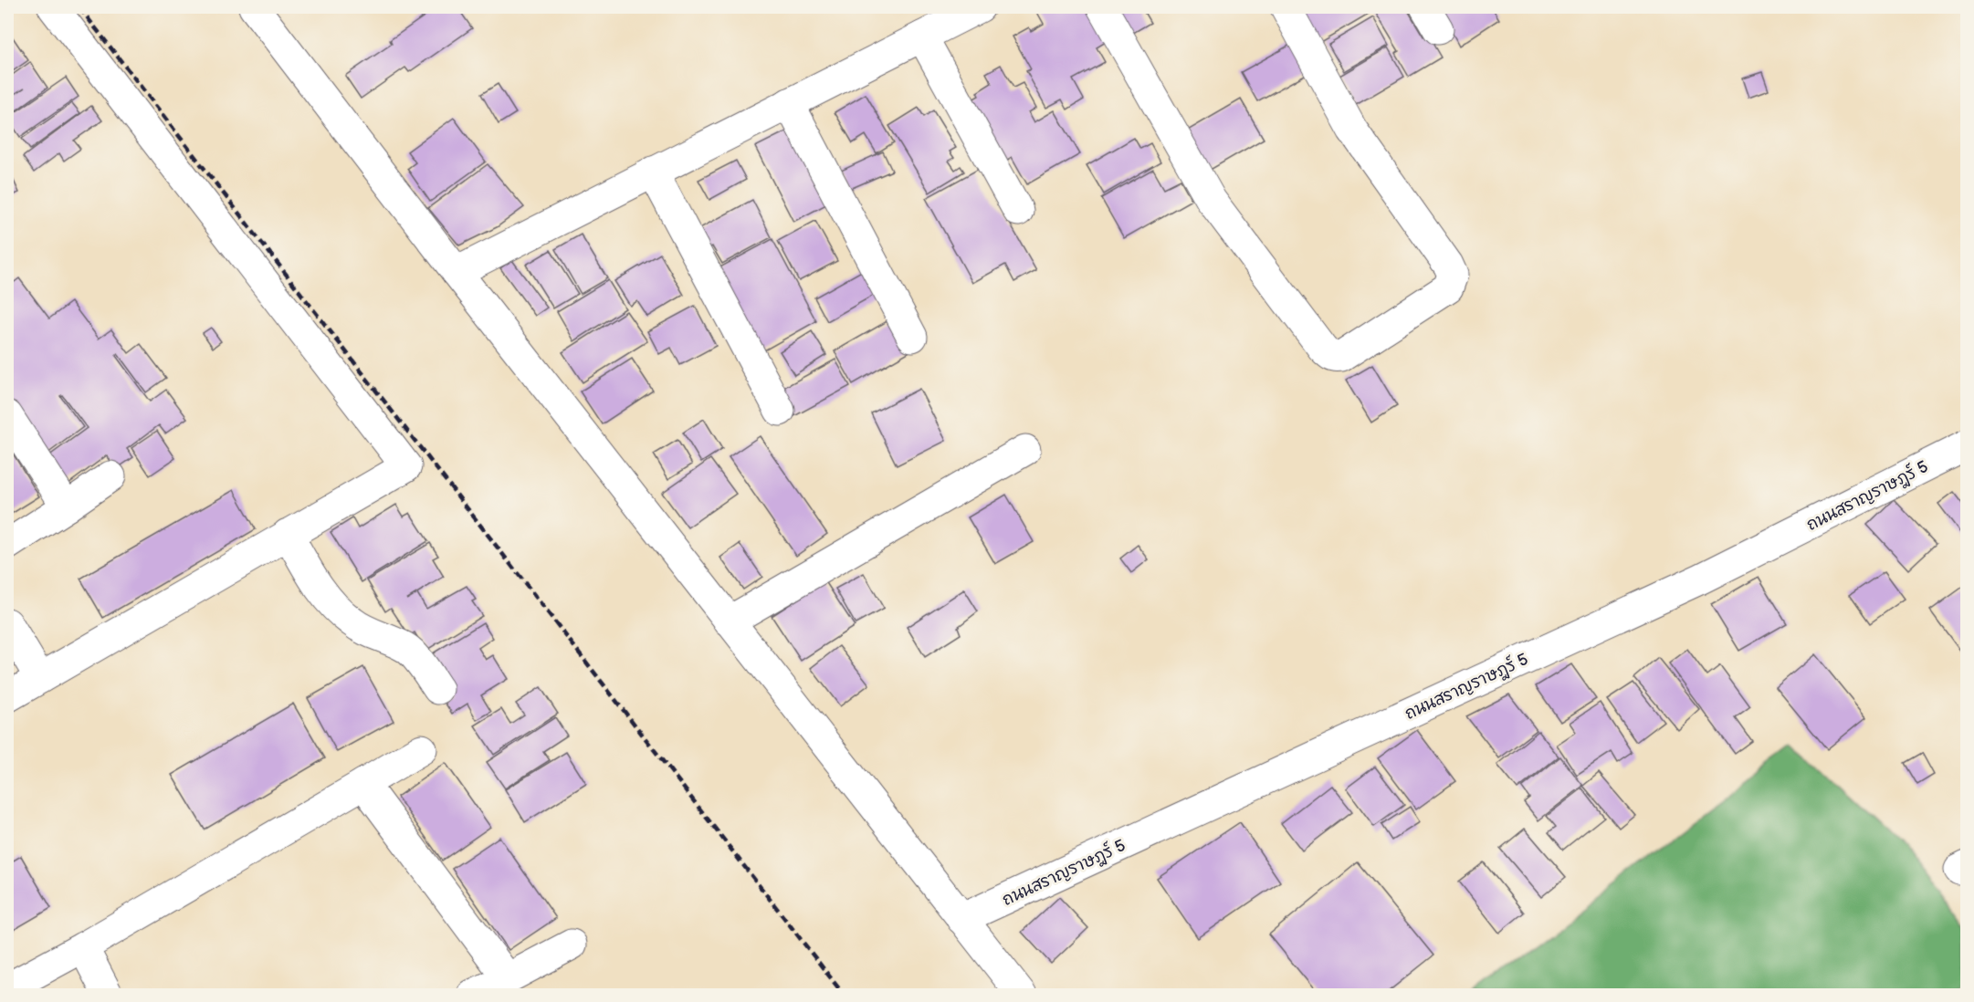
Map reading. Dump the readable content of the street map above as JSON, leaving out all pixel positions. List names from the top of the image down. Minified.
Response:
{"streets":{"street":["ถนนสราญราษฎร์ 5"]}}
